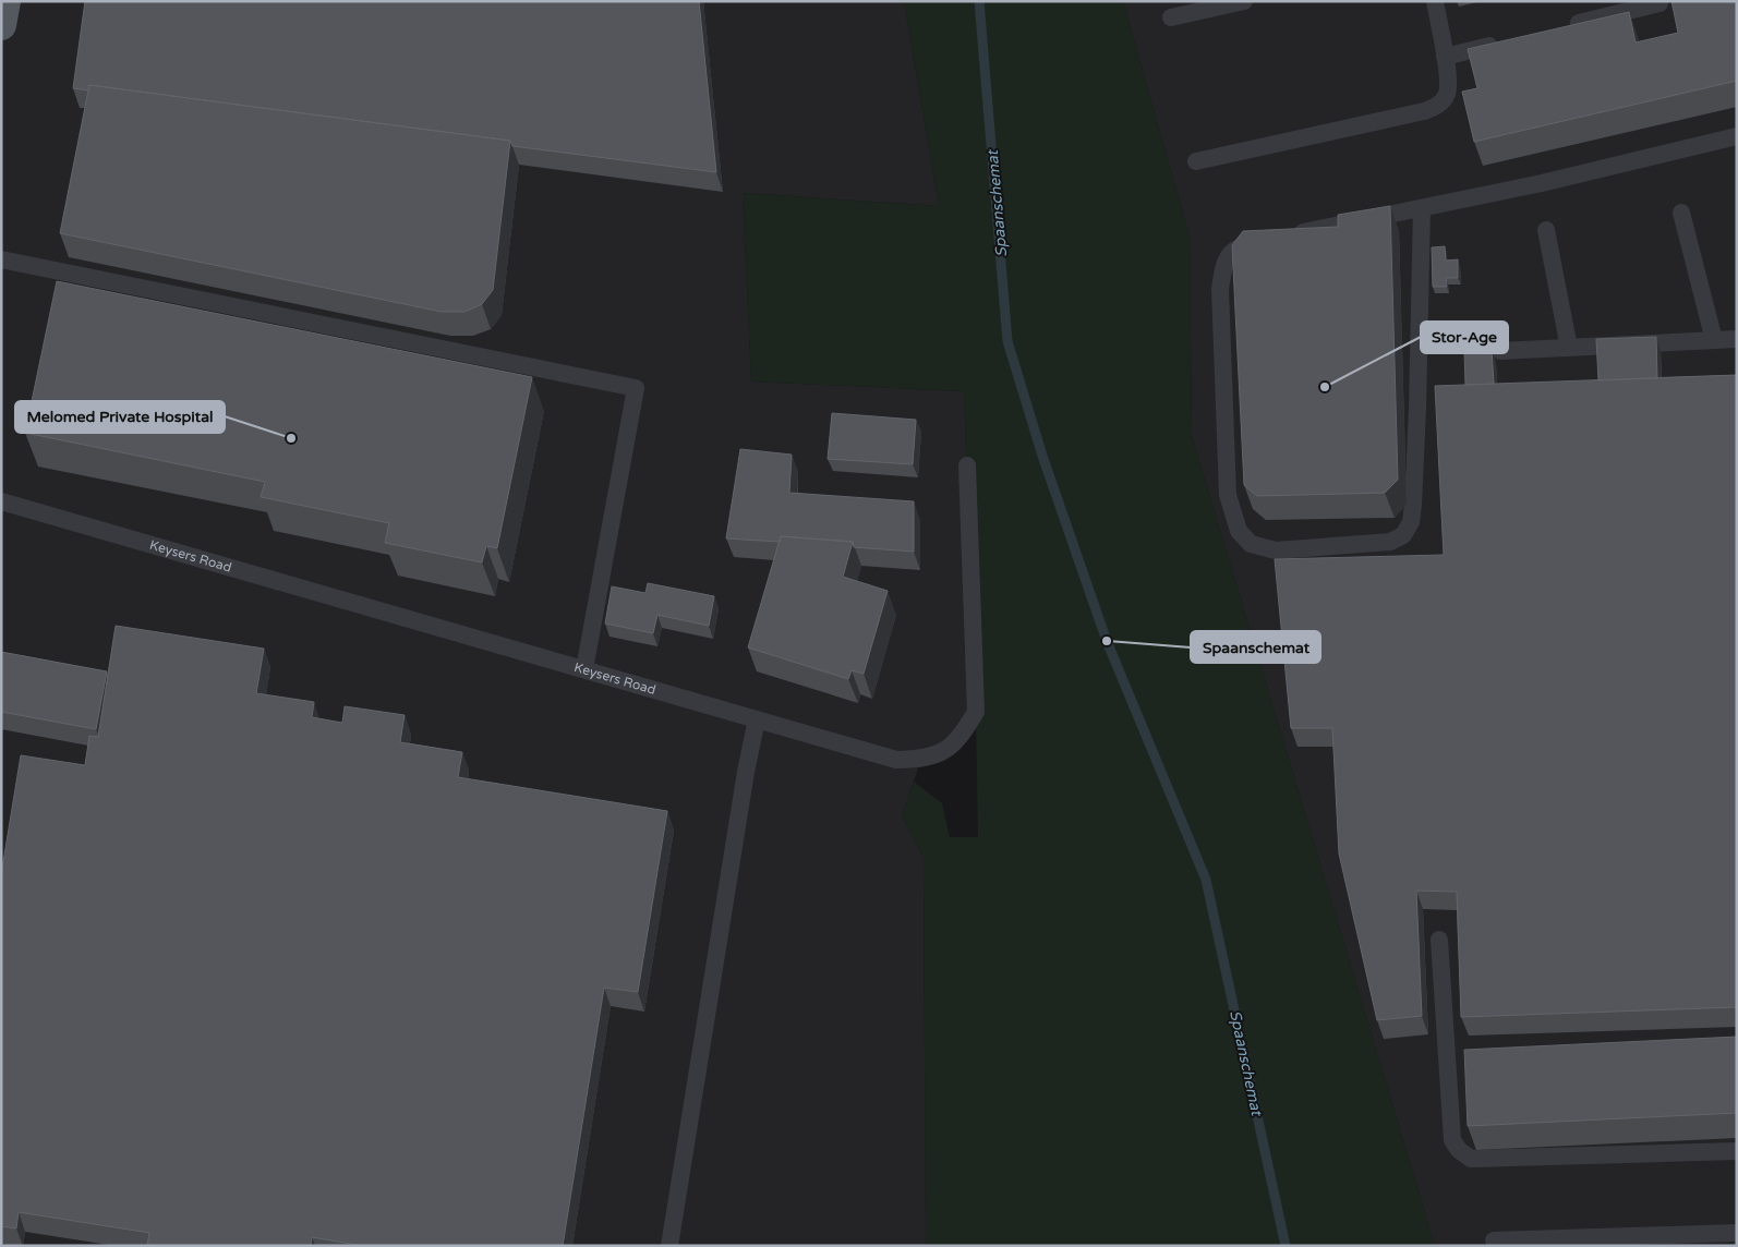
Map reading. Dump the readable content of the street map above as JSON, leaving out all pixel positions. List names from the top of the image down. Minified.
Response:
{"streets":{"lane":["Keysers Road"]},"water":["Spaanschemat"],"places":["Stor-Age","Melomed Private Hospital","Spaanschemat"]}
